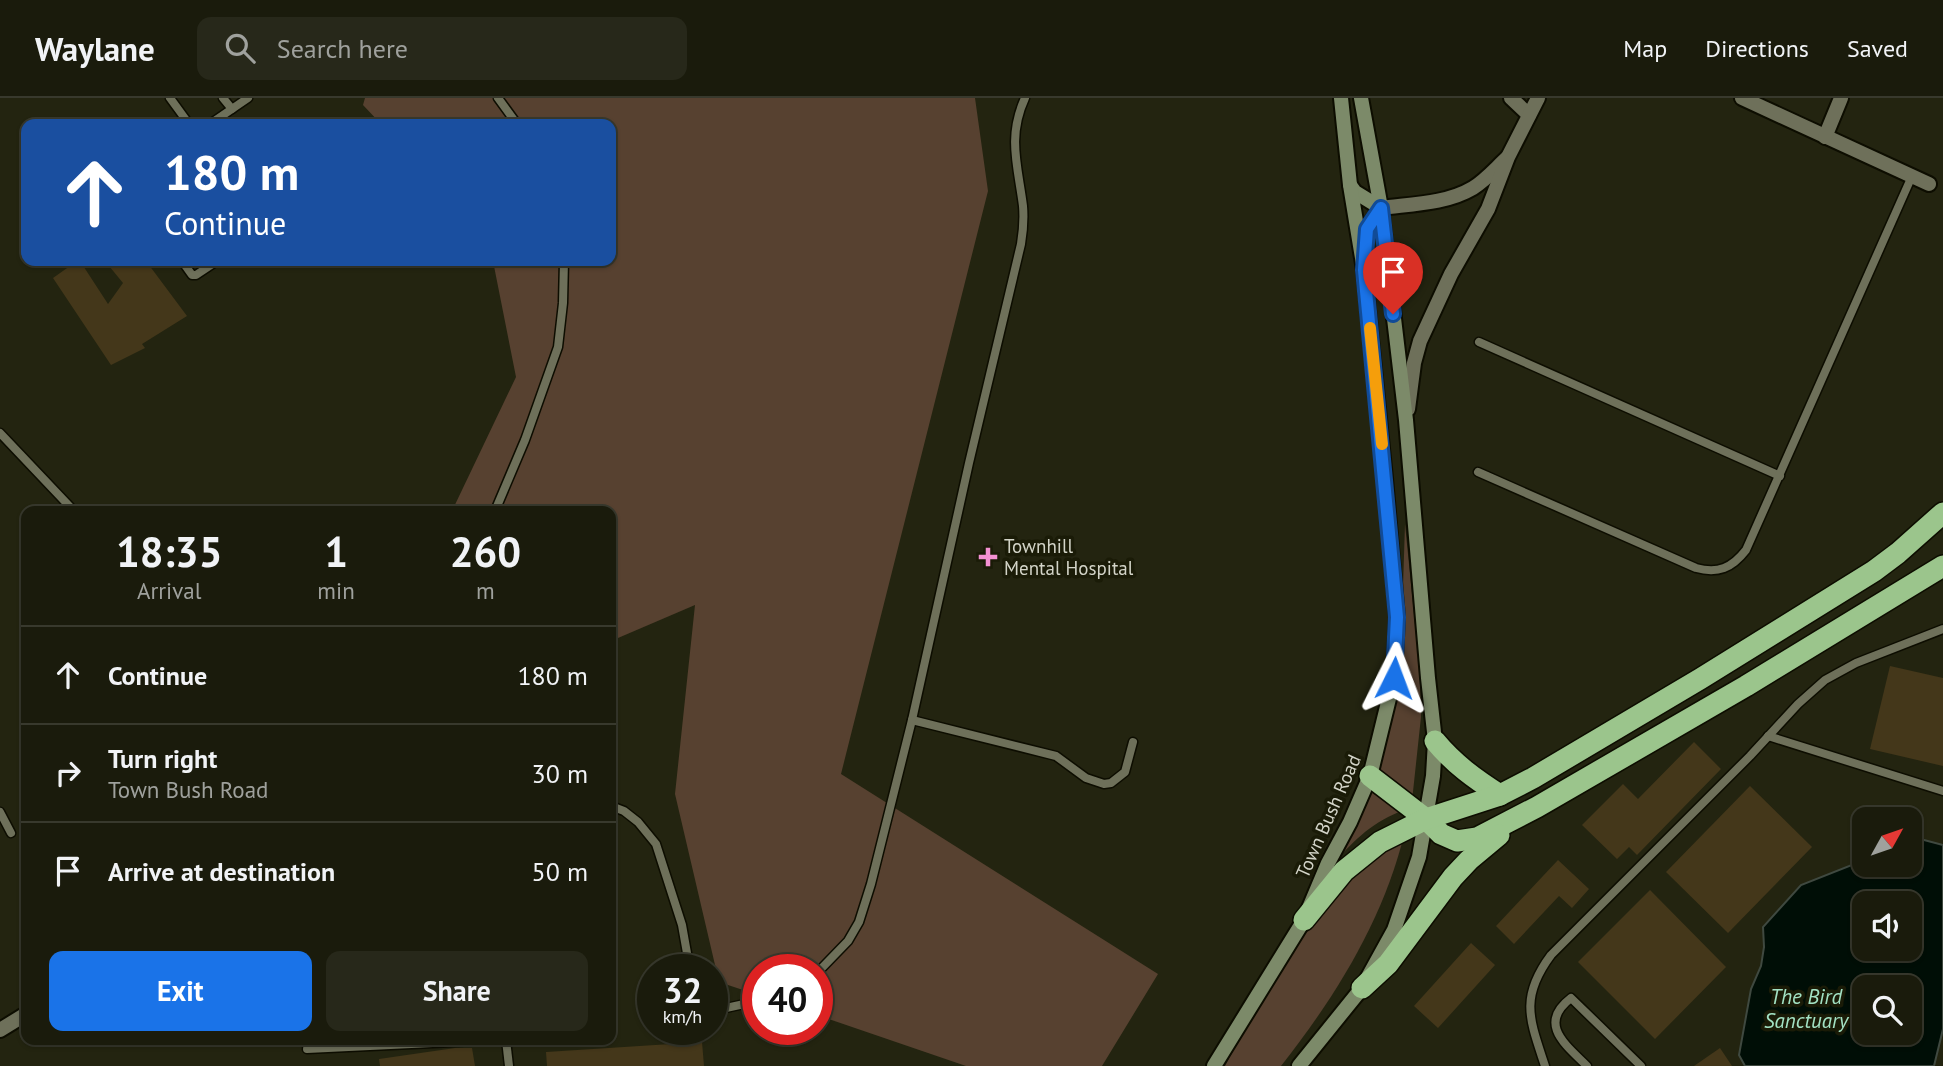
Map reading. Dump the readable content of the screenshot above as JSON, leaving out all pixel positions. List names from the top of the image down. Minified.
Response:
{"streets":{"street":["Town Bush Road"]},"water":["The Bird Sanctuary"],"places":{"health":["Townhill Mental Hospital"]},"north":"top right","page":{"header":"Waylane","search":"Search here","nav":["Map","Directions","Saved"],"turn":["180 m","Continue"],"eta":["18:35","Arrival","1","min","260","m"],"list":[{"name":"Continue","value":"180 m"},{"name":"Turn right","note":"Town Bush Road","value":"30 m"},{"name":"Arrive at destination","value":"50 m"}],"buttons":["Exit","Share"],"speed":"32 km/h","limit":"40"}}
